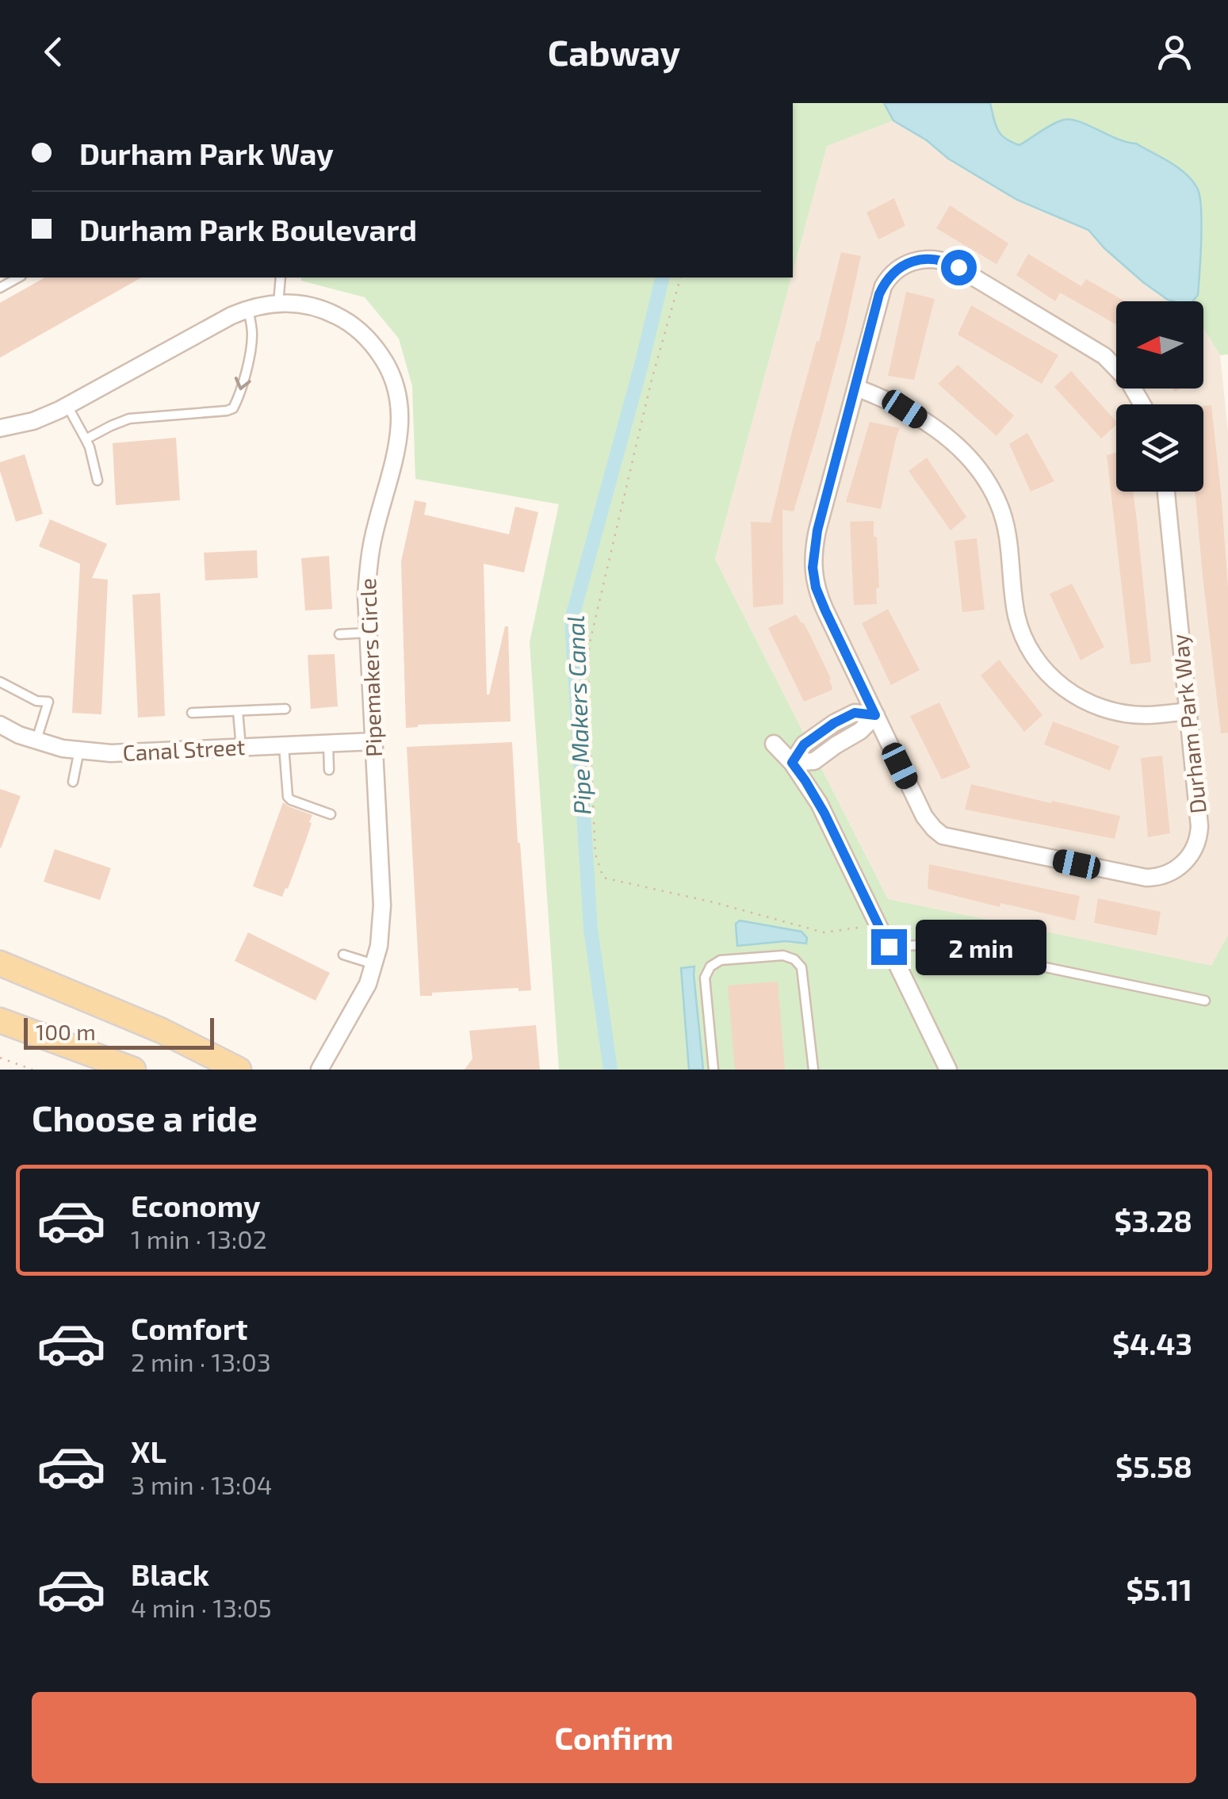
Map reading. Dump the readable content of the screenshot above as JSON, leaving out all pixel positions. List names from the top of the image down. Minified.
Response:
{"streets":{"street":["Pipemakers Circle","Durham Park Way","Canal Street"]},"crossings":[["Pipemakers Circle","Canal Street"]],"water":["Pipe Makers Canal"],"scale_bar":"100 m","north":"left","page":{"header":"Cabway","banner":["Durham Park Way","Durham Park Boulevard"],"bubble":"2 min","scale":"100 m","heading":"Choose a ride","list":[{"name":"Economy","note":"1 min · 13:02","value":"$3.28"},{"name":"Comfort","note":"2 min · 13:03","value":"$4.43"},{"name":"XL","note":"3 min · 13:04","value":"$5.58"},{"name":"Black","note":"4 min · 13:05","value":"$5.11"}],"buttons":"Confirm"}}
